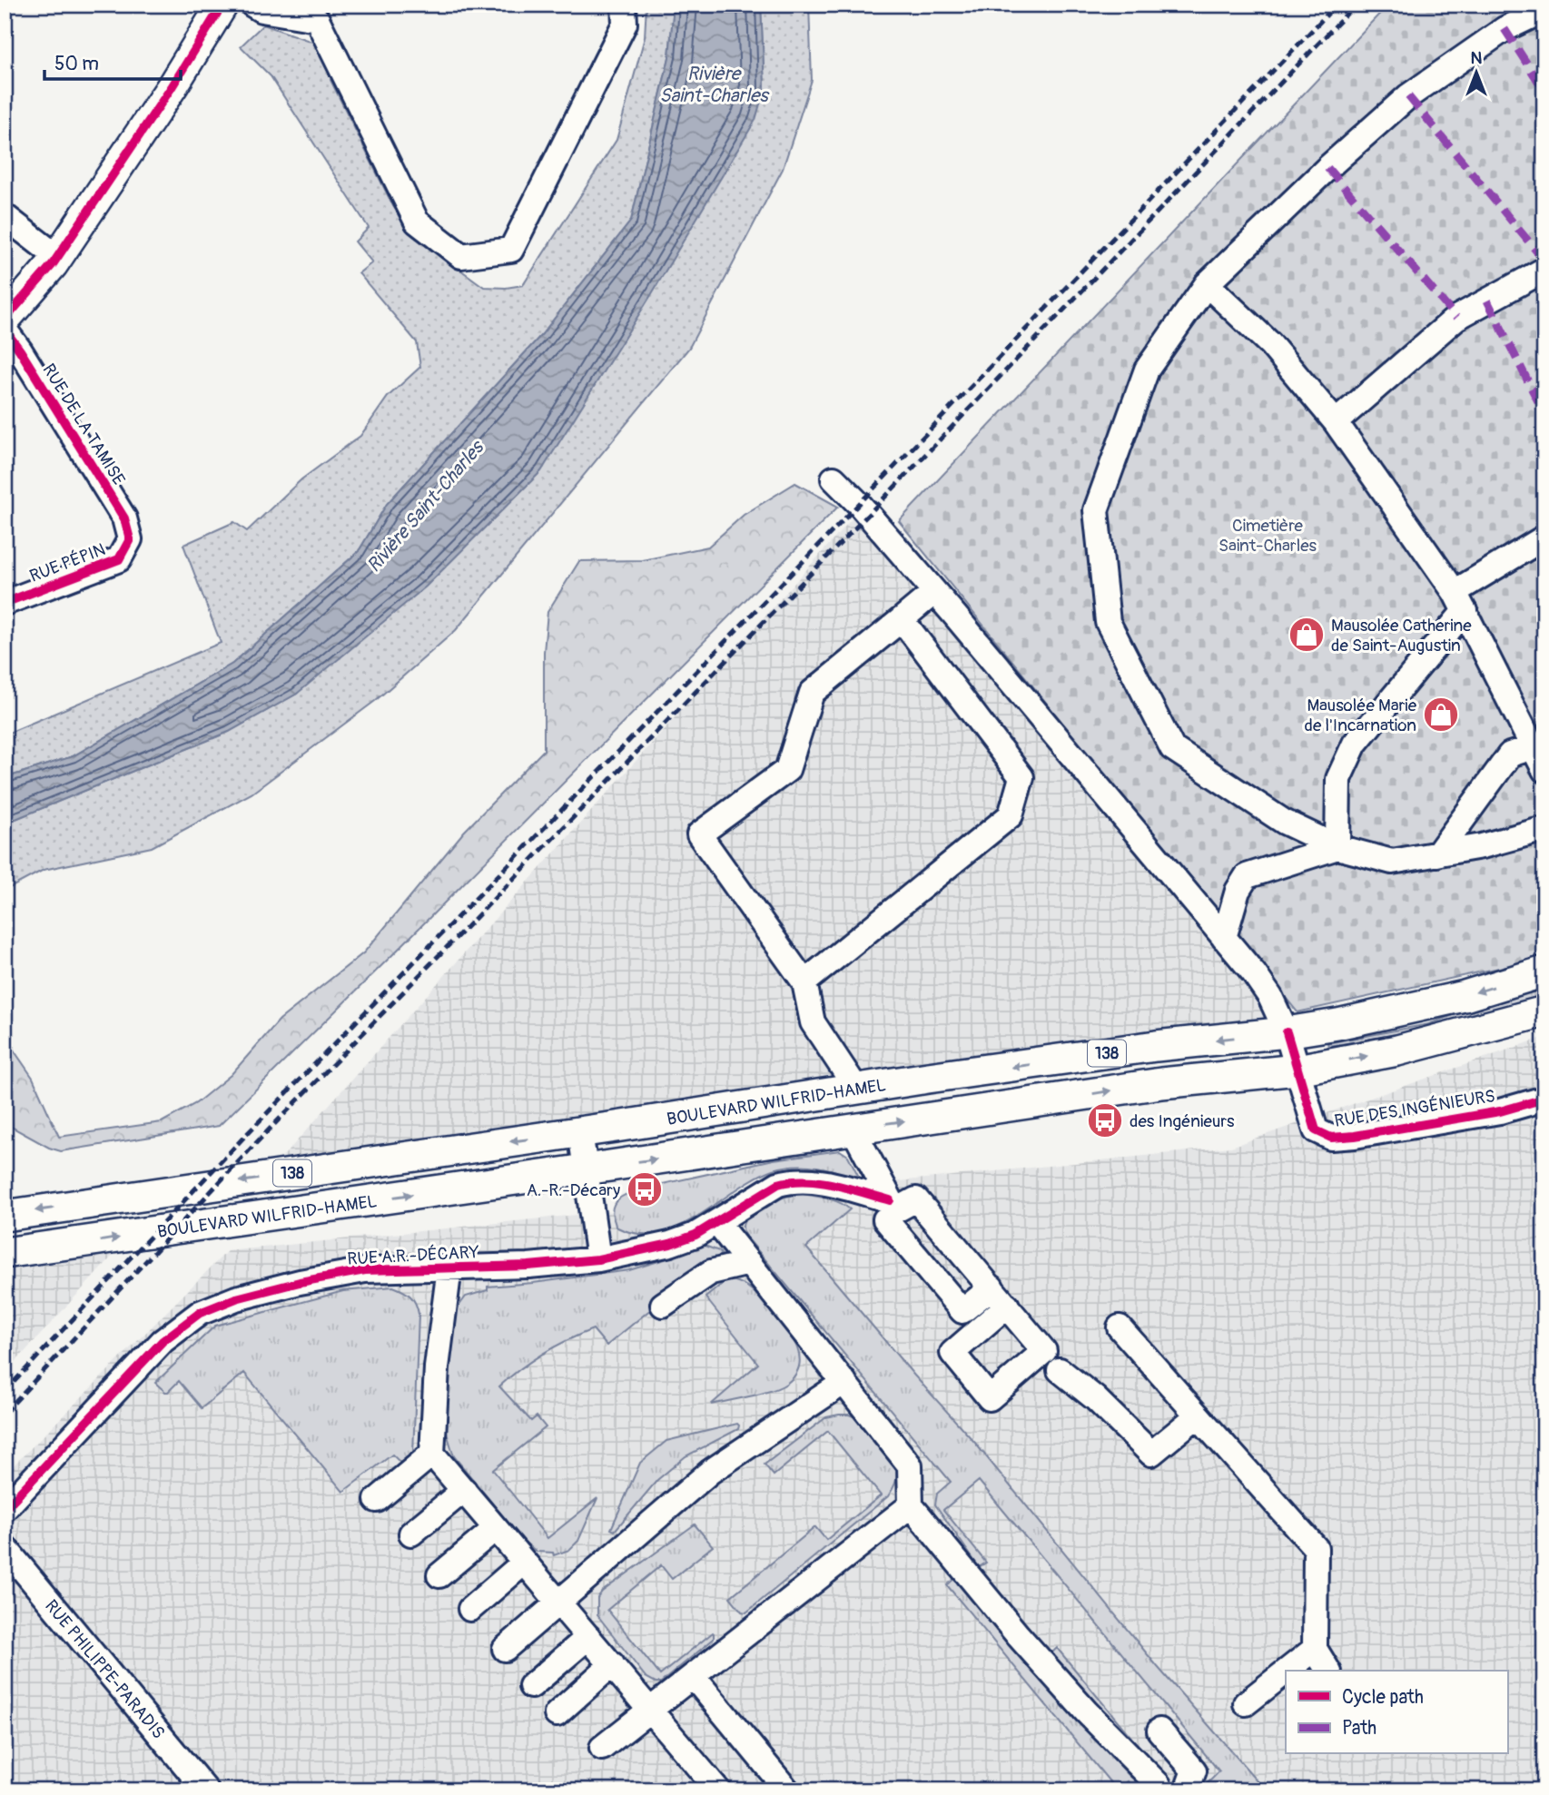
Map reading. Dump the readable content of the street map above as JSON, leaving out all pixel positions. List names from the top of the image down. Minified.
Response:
{"streets":{"main road":["138","BOULEVARD WILFRID-HAMEL"],"street":["RUE DE LA TAMISE","RUE PÉPIN","RUE DES INGÉNIEURS","RUE A.R.-DÉCARY","RUE PHILIPPE-PARADIS"]},"crossings":[["RUE DE LA TAMISE","RUE PÉPIN"],["BOULEVARD WILFRID-HAMEL","RUE DES INGÉNIEURS"]],"water":["Rivière Saint-Charles"],"parks":["Cimetière Saint-Charles"],"places":{"shop":["Mausolée Catherine de Saint-Augustin","Mausolée Marie de l'Incarnation"],"bus stop":["des Ingénieurs","A.-R.-Décary"]},"legend":["Cycle path","Path"],"scale_bar":"50 m","north":"top"}
